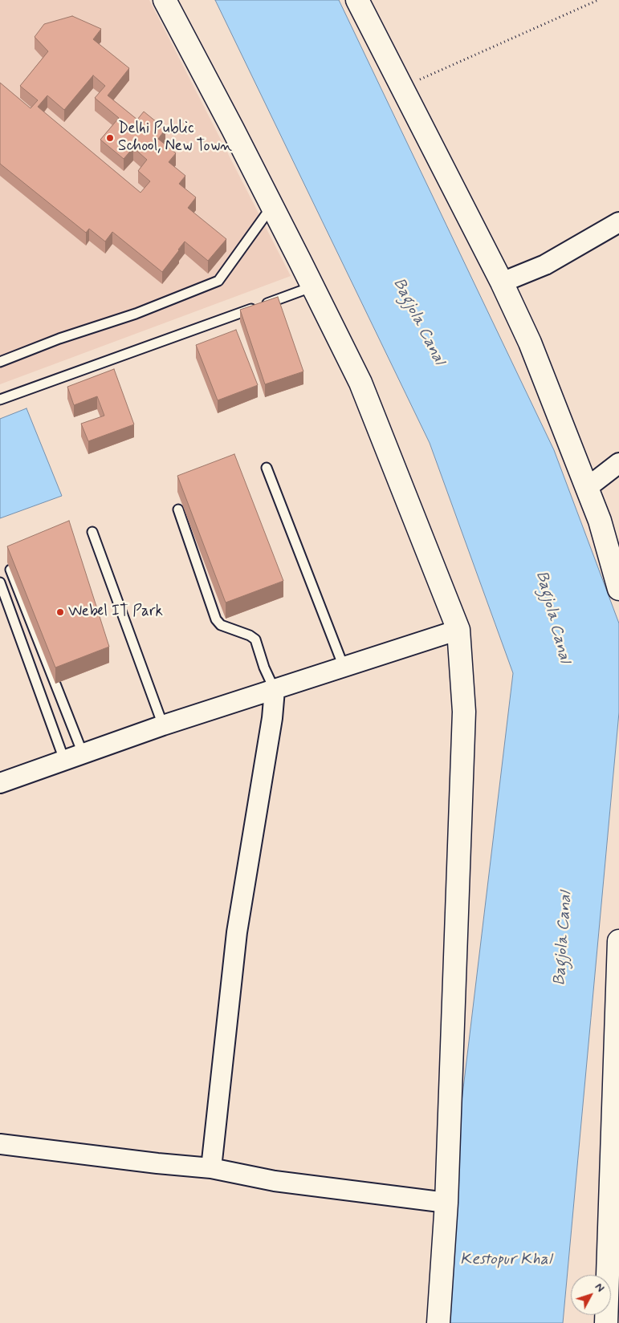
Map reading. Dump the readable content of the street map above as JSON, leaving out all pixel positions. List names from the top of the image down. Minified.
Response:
{"water":["Bagjola Canal","Kestopur Khal"],"places":["Delhi Public School, New Town","Webel IT Park"],"north":"top right"}
